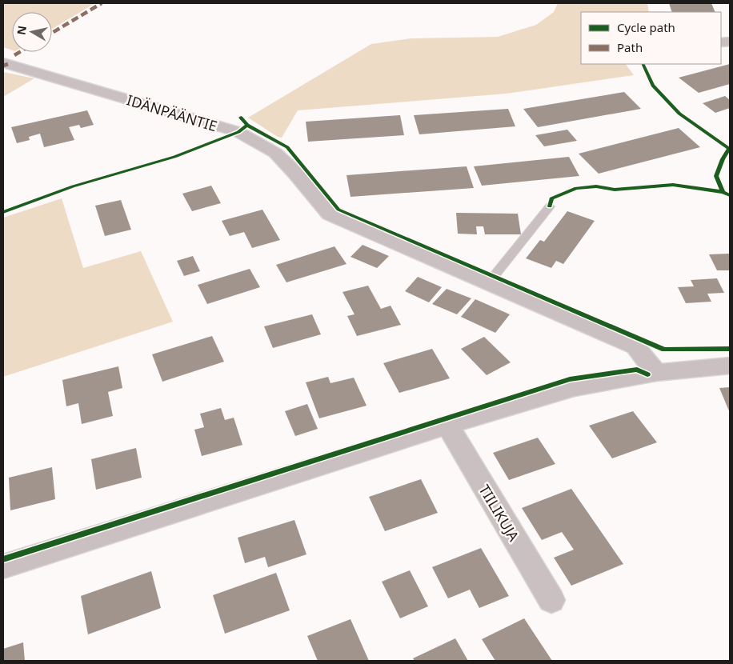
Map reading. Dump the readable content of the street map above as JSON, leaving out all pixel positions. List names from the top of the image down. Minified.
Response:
{"streets":{"street":["IDÄNPÄÄNTIE","TIILIKUJA"]},"legend":["Cycle path","Path"],"north":"left"}
